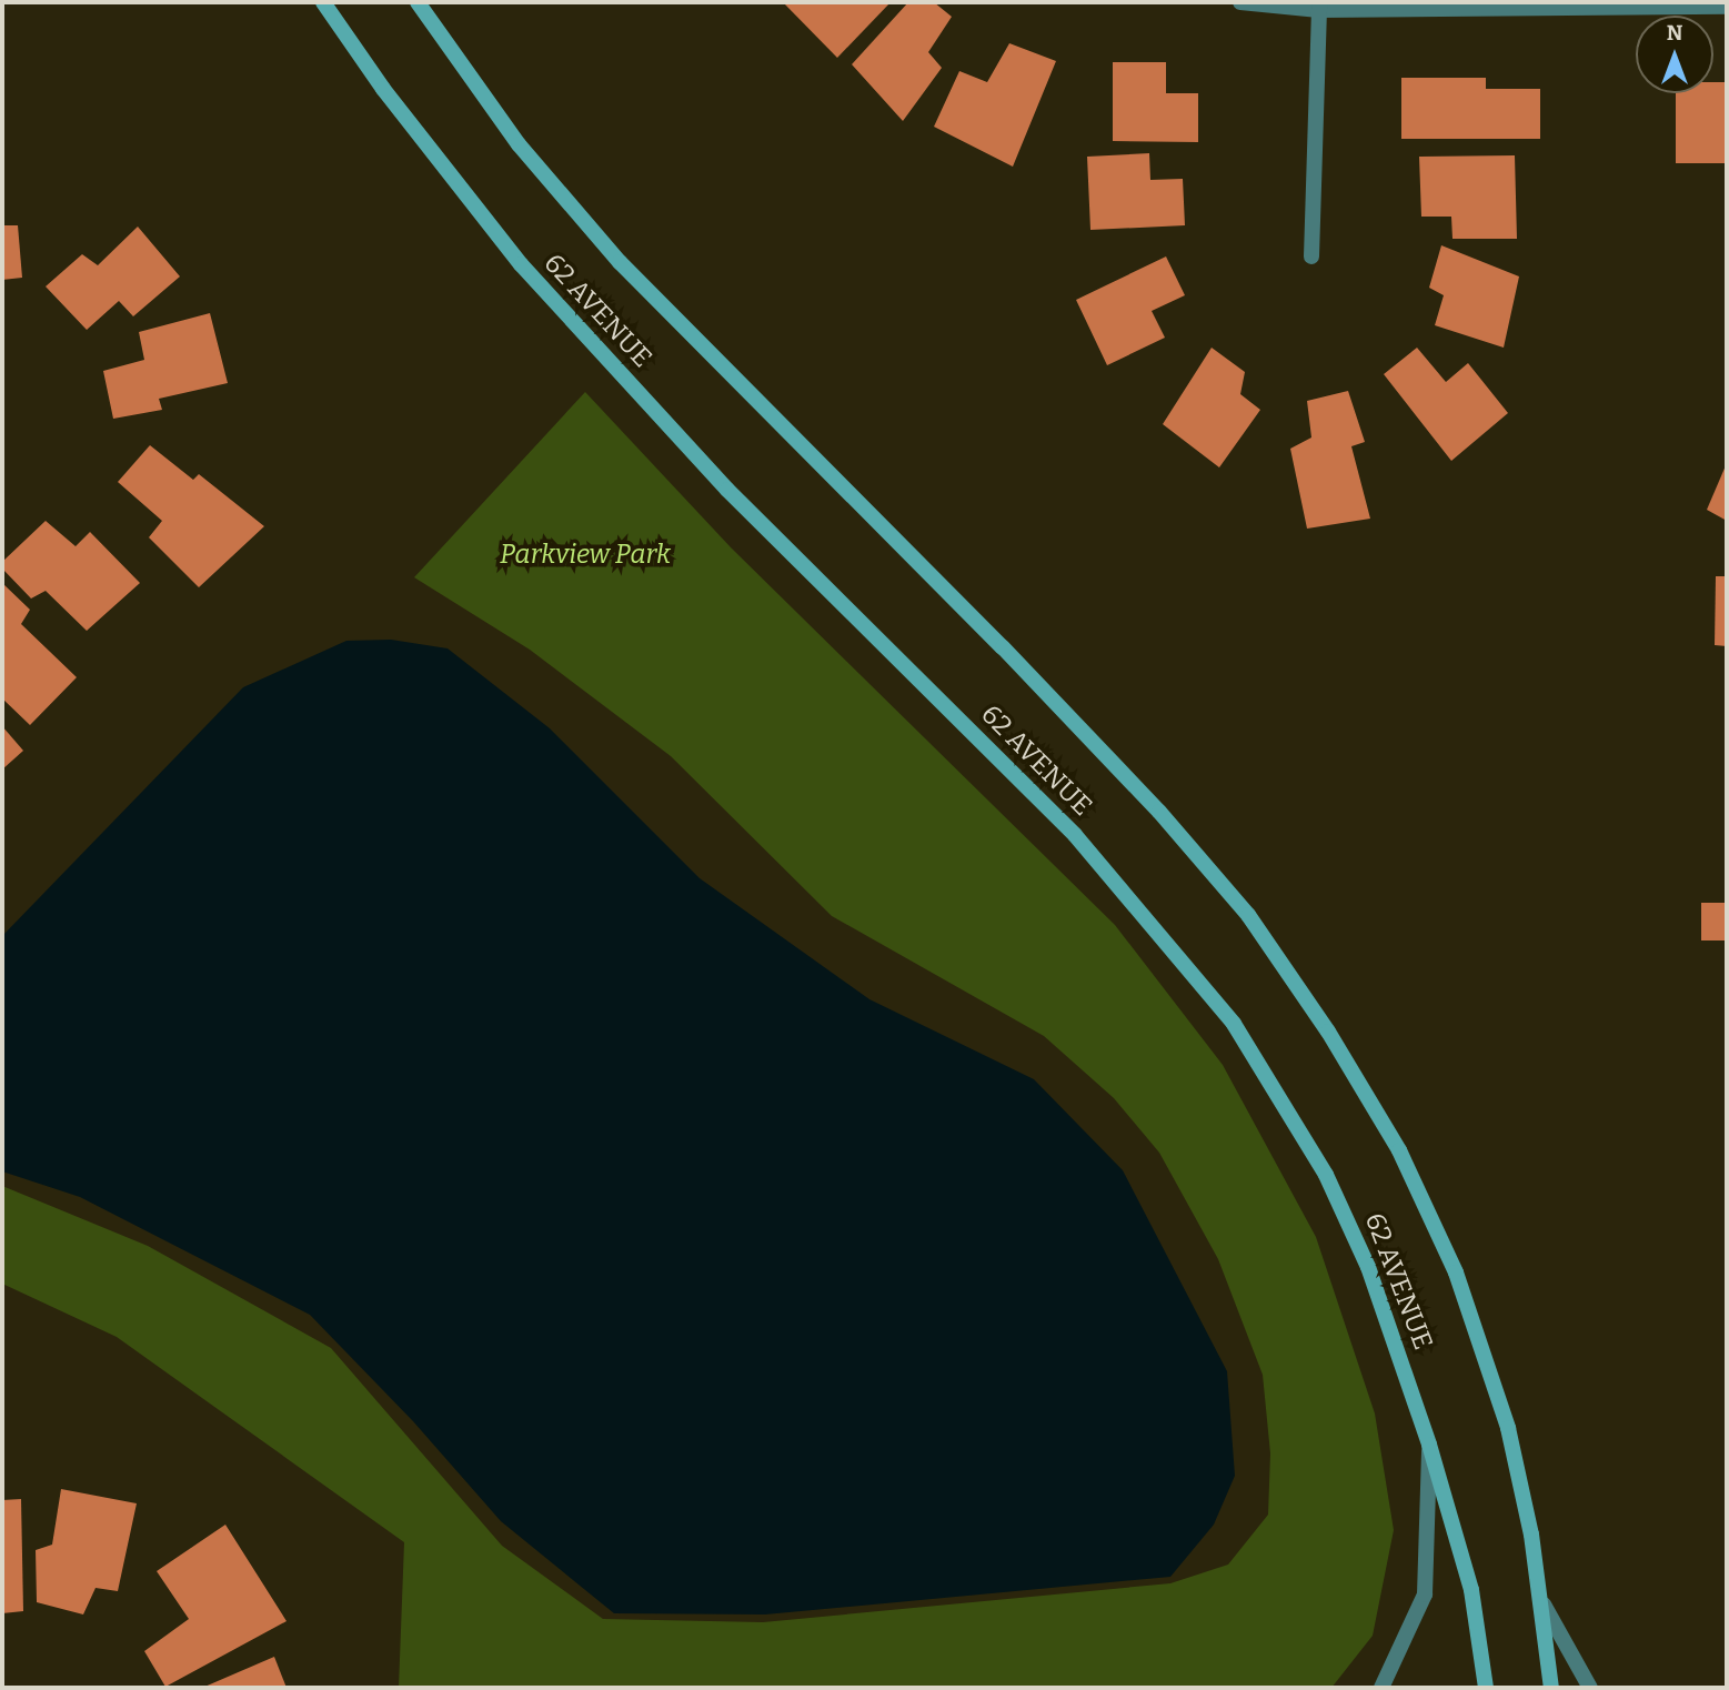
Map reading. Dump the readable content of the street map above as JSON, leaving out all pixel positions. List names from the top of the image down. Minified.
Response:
{"streets":{"main road":["62 AVENUE"]},"parks":["Parkview Park"],"north":"top"}
